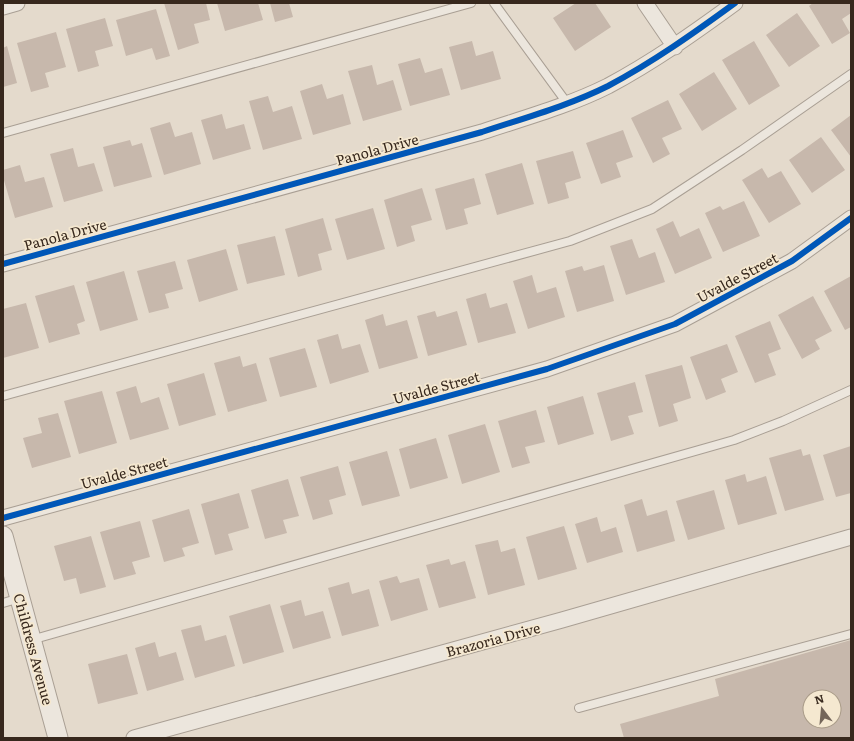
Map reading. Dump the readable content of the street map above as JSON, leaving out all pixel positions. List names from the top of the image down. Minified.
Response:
{"streets":{"street":["Panola Drive","Uvalde Street","Brazoria Drive","Childress Avenue"]},"north":"top"}
